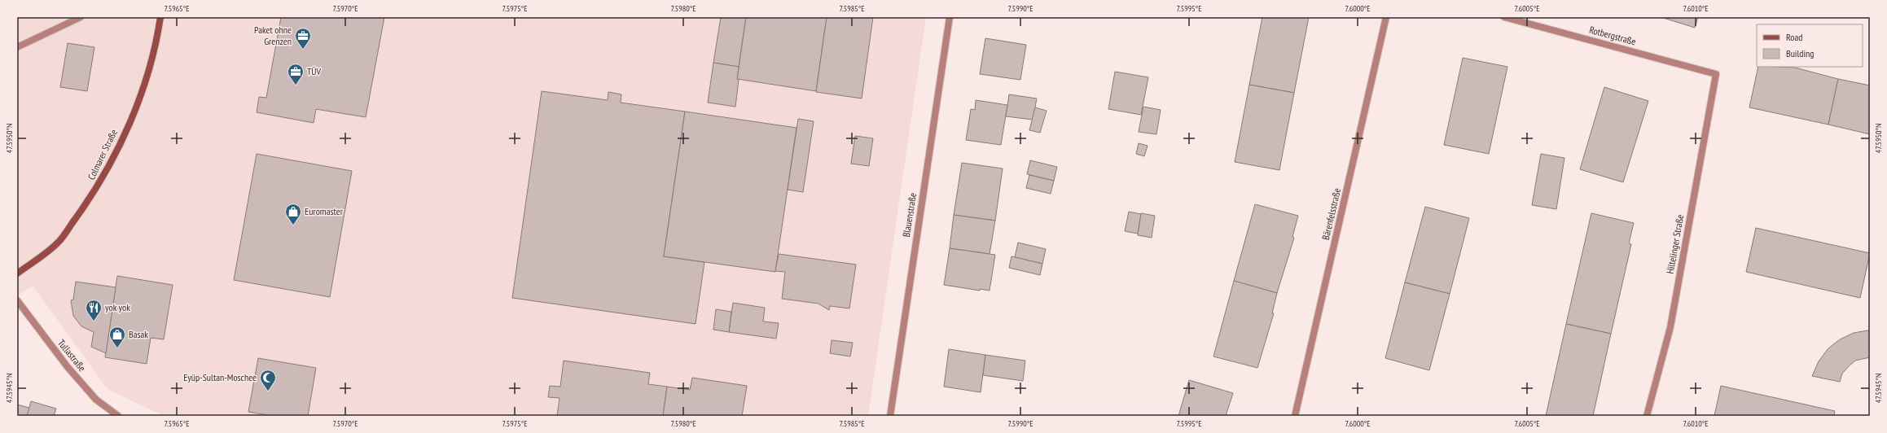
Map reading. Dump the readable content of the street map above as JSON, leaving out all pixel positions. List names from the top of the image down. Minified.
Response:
{"streets":{"main road":["Colmarer Straße"],"street":["Rotbergstraße","Bärenfelsstraße","Blauenstraße","Hiltelinger Straße","Tullastraße"]},"crossings":[["Rotbergstraße","Hiltelinger Straße"]],"places":{"office":["Paket ohne Grenzen","TÜV"],"shop":["Euromaster","Basak"],"restaurant":["yok yok"],"mosque":["Eyüp-Sultan-Moschee"]},"legend":["Road","Building"],"coordinates":["7.5965°E","7.5970°E","7.5975°E","7.5980°E","7.5985°E","7.5990°E","7.5995°E","7.6000°E","7.6005°E","7.6010°E","47.5950°N","47.5945°N"]}
